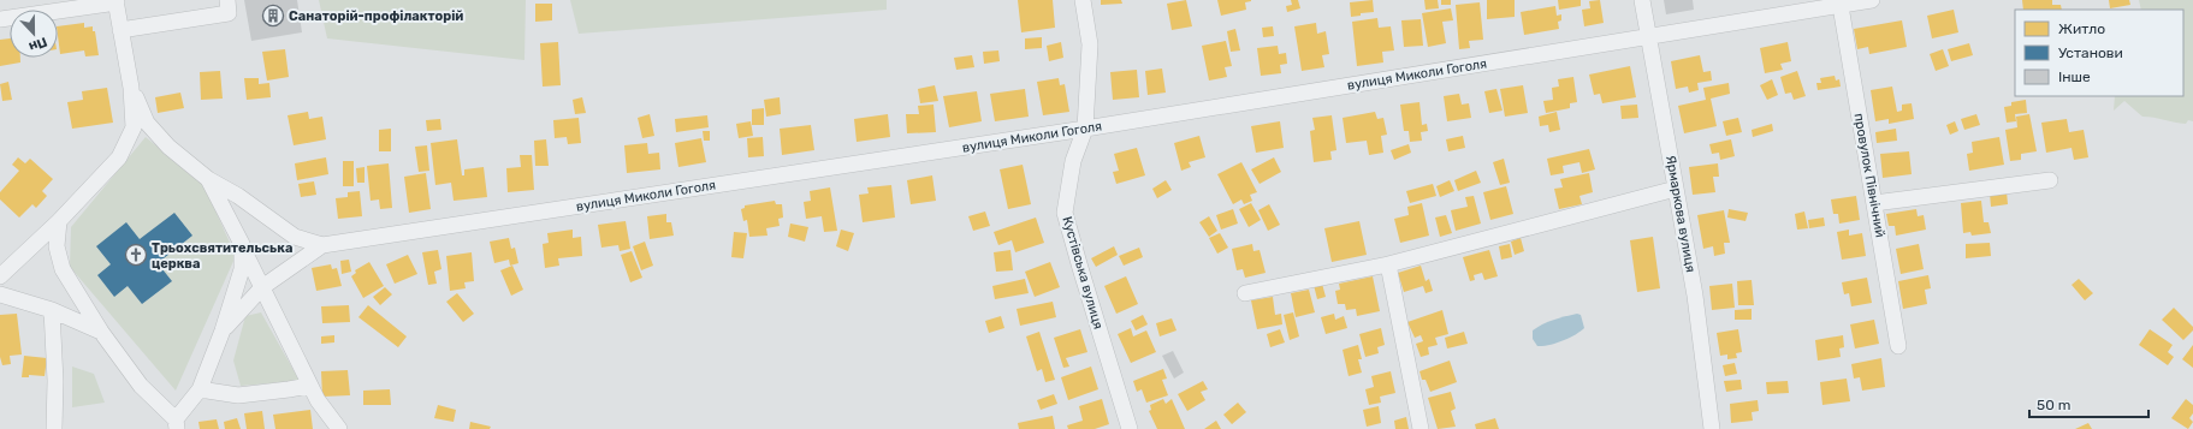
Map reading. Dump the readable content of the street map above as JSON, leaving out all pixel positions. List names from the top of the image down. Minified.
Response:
{"streets":{"street":["вулиця Миколи Гоголя","провулок Північний","Ярмаркова вулиця","Кустівська вулиця"]},"crossings":[["вулиця Миколи Гоголя","провулок Північний"],["вулиця Миколи Гоголя","Ярмаркова вулиця"],["вулиця Миколи Гоголя","Кустівська вулиця"]],"places":{"building":["Санаторій-профілакторій"],"church":["Трьохсвятительська церква"]},"legend":["Житло","Установи","Інше"],"scale_bar":"50 m","north":"bottom"}
